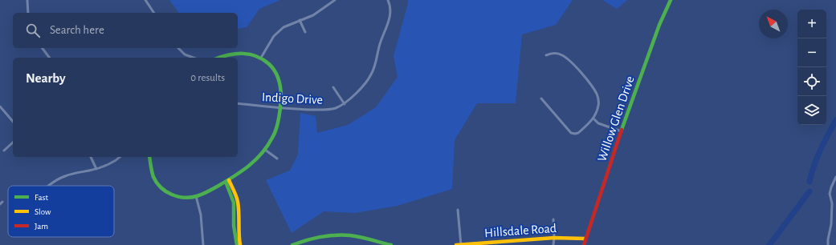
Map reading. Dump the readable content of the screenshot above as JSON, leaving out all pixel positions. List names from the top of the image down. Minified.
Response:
{"streets":{"main road":["Willow Glen Drive","Hillsdale Road"],"street":["Indigo Drive"]},"crossings":[["Willow Glen Drive","Hillsdale Road"]],"legend":["Fast","Slow","Jam"],"north":"top left","page":{"map_buttons":["+","−"],"search":"Search here","heading":["Nearby","0 results"]}}
